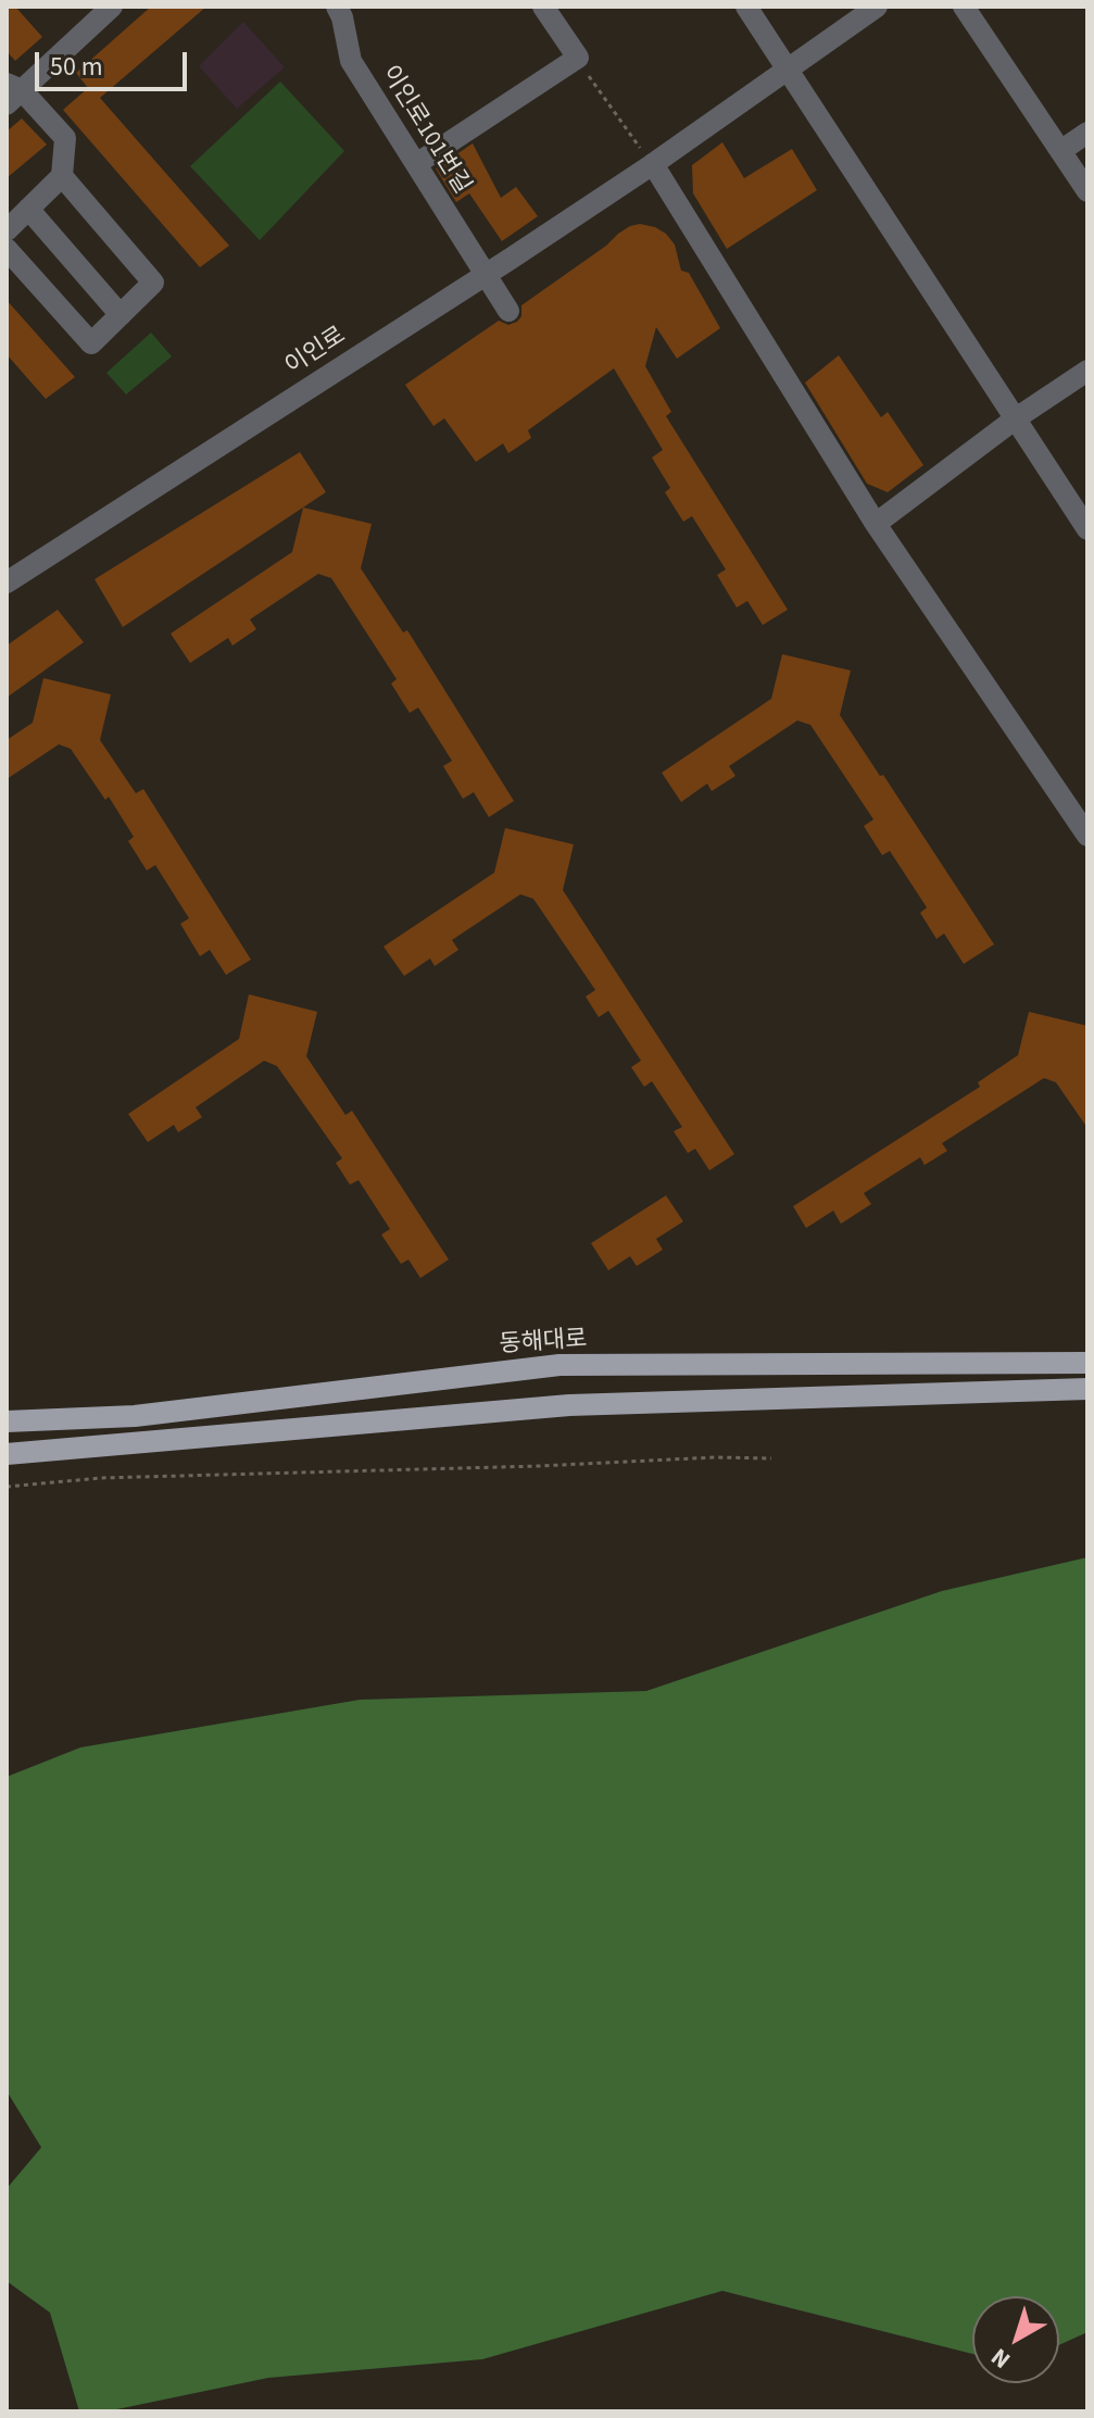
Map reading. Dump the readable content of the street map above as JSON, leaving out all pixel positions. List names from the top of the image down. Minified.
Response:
{"streets":{"main road":["동해대로"],"street":["이인로101번길","이인로"]},"crossings":[["이인로101번길","이인로"]],"scale_bar":"50 m","north":"bottom left"}
